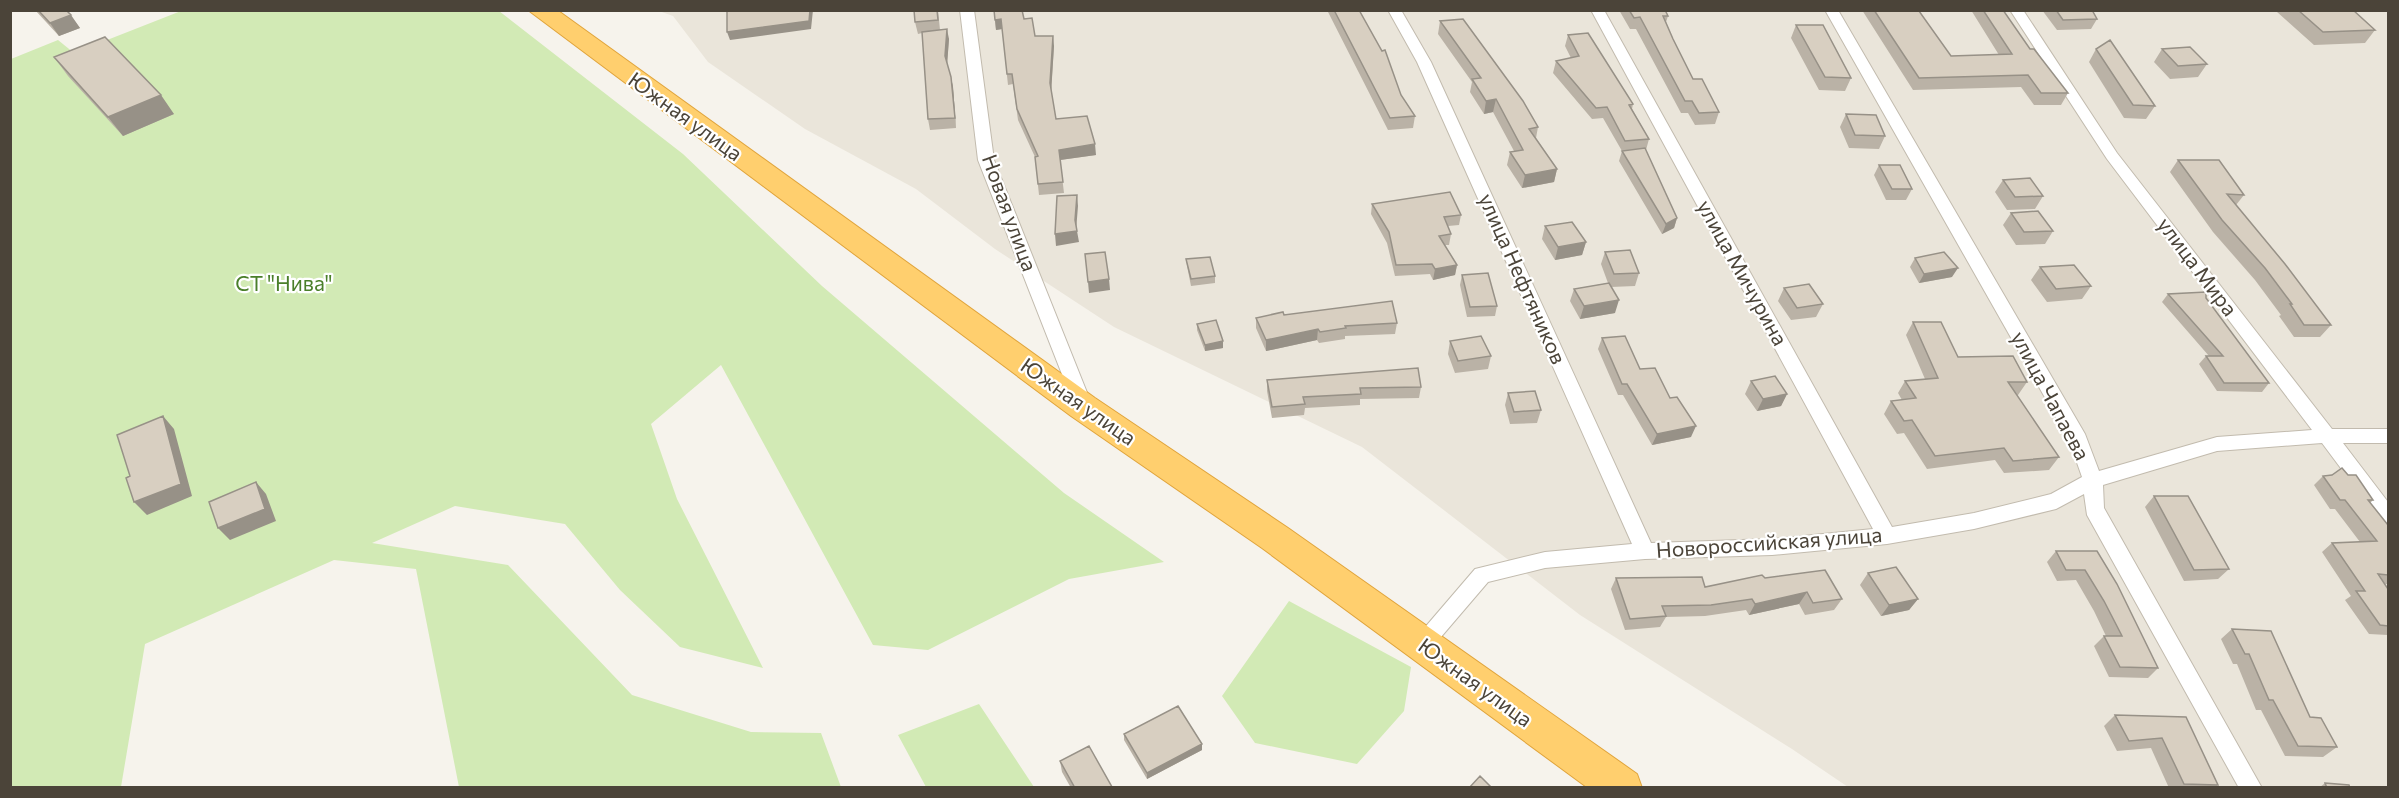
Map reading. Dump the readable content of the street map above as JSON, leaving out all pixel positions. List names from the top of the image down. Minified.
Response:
{"streets":{"highway":["Южная улица"],"street":["Новая улица","улица Мира","улица Мичурина","улица Нефтяников","улица Чапаева","Новороссийская улица"]},"crossings":[["Южная улица","Новая улица"],["Южная улица","Новороссийская улица"],["улица Мира","Новороссийская улица"],["улица Мичурина","Новороссийская улица"],["улица Нефтяников","Новороссийская улица"],["улица Чапаева","Новороссийская улица"]],"parks":["СТ \"Нива\""]}
